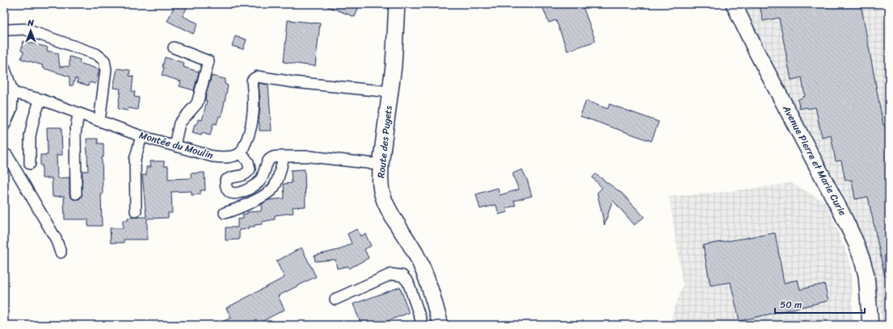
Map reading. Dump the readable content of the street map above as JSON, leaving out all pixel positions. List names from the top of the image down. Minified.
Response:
{"streets":{"main road":["Route des Pugets","Avenue Pierre et Marie Curie"],"street":["Montée du Moulin"]},"scale_bar":"50 m","north":"top"}
